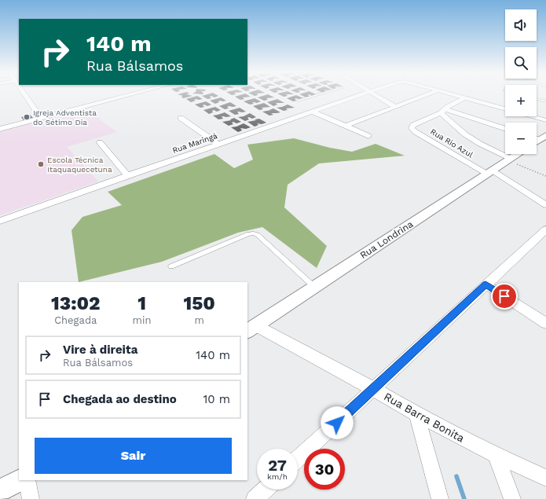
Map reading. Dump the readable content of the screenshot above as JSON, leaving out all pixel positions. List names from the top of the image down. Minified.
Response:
{"streets":{"street":["Rua Maringá","Rua Rio Azul","Rua Londrina","Rua Barra Bonita"]},"crossings":[["Rua Rio Azul","Rua Londrina"],["Rua Londrina","Rua Barra Bonita"]],"places":["Igreja Adventista do Sétimo Dia","Escola Técnica Itaquaquecetuna"],"page":{"map_buttons":["+","−"],"turn":["140 m","Rua Bálsamos"],"eta":["13:02","Chegada","1","min","150","m"],"list":[{"name":"Vire à direita","note":"Rua Bálsamos","value":"140 m"},{"name":"Chegada ao destino","value":"10 m"}],"buttons":"Sair","speed":"27 km/h","limit":"30"}}
